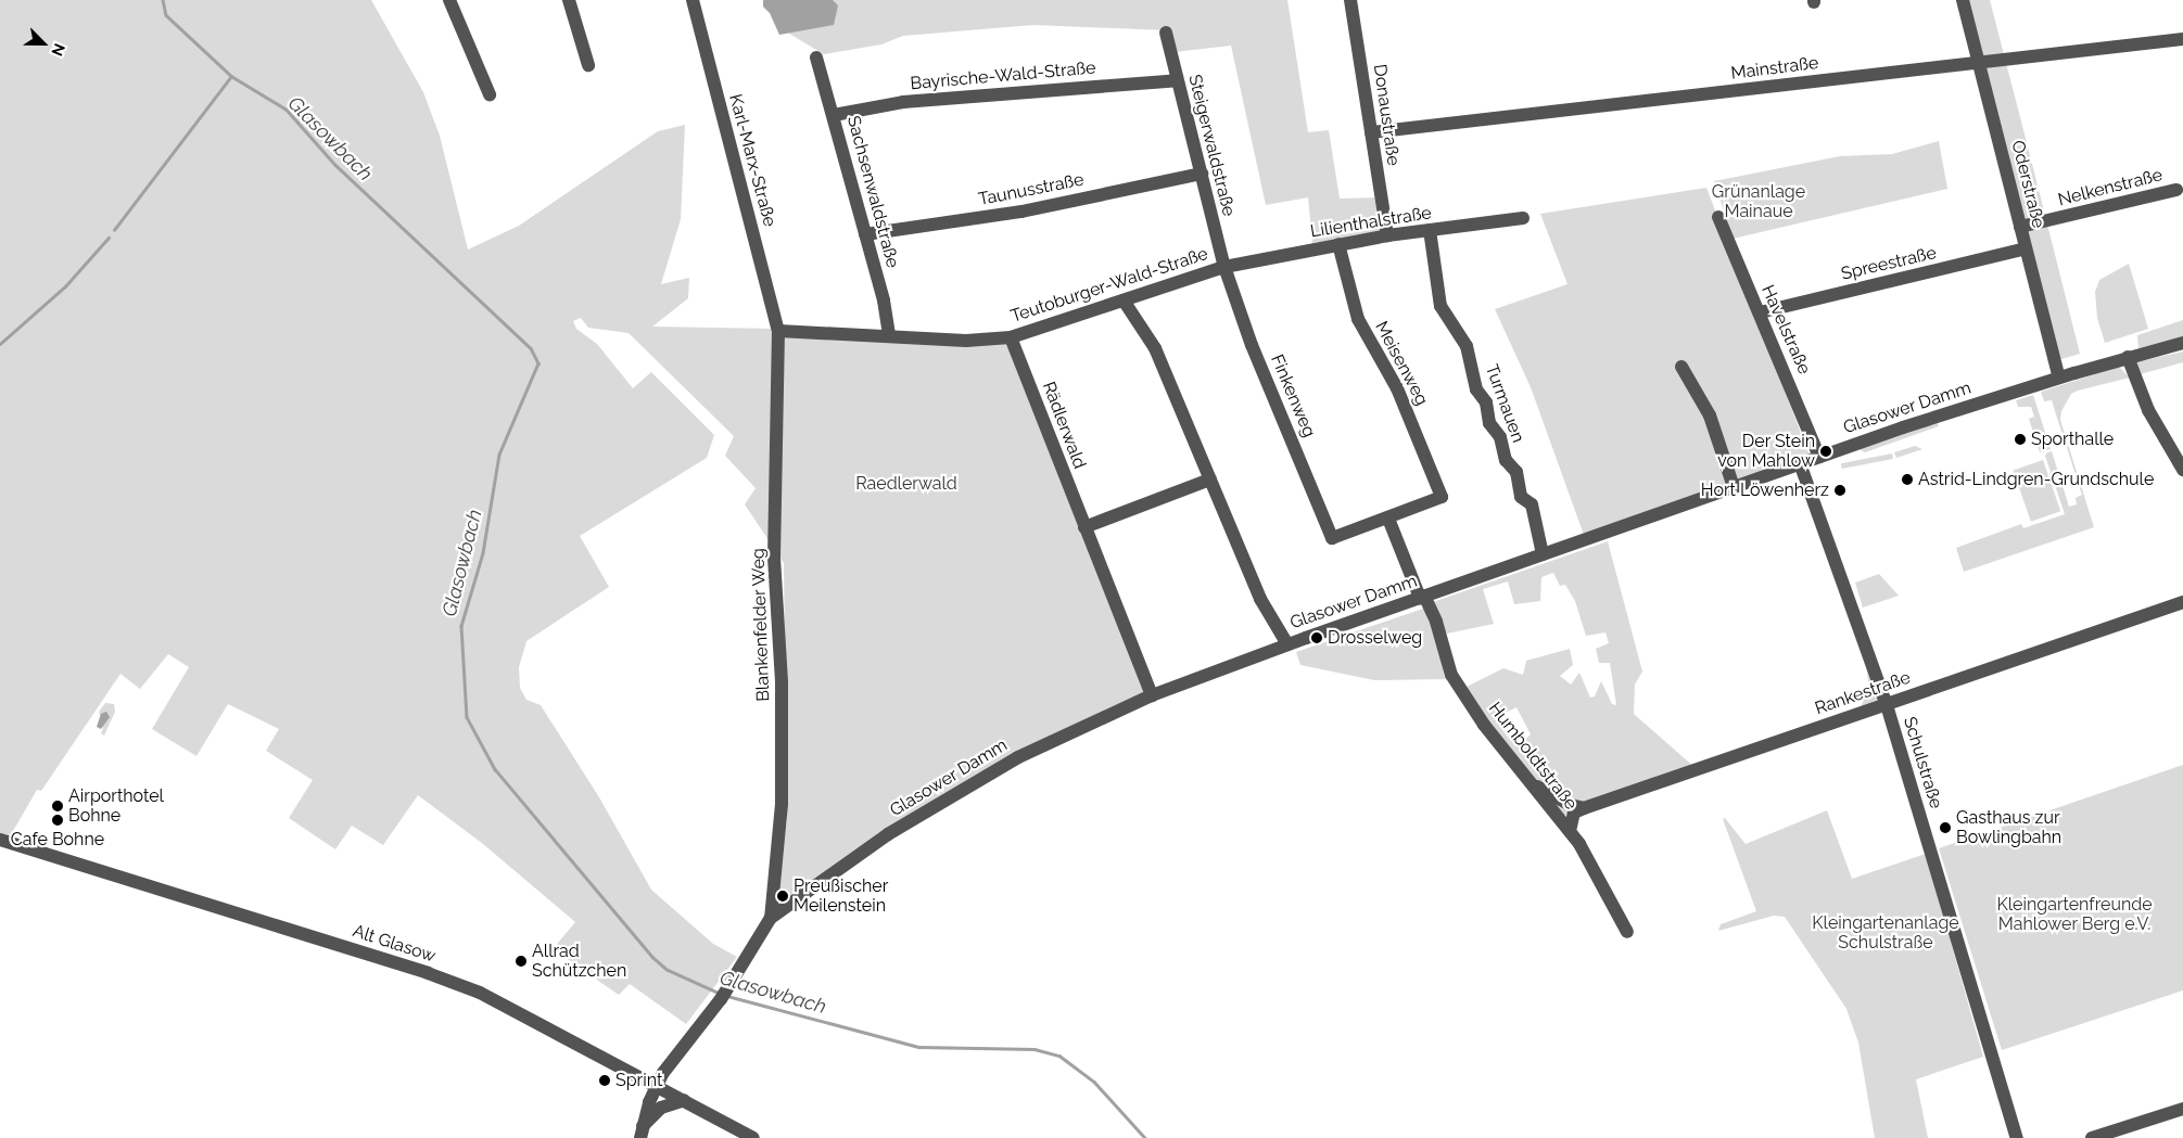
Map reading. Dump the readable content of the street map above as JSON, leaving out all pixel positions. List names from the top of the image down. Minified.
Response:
{"streets":{"street":["Mainstraße","Bayrische-Wald-Straße","Donaustraße","Steigerwaldstraße","Karl-Marx-Straße","Oderstraße","Nelkenstraße","Taunusstraße","Sachsenwaldstraße","Lilienthalstraße","Spreestraße","Teutoburger-Wald-Straße","Havelstraße","Meisenweg","Finkenweg","Turmauen","Glasower Damm","Rädlerwald","Blankenfelder Weg","Rankestraße","Humboldtstraße","Schulstraße","Alt Glasow"]},"crossings":[["Mainstraße","Donaustraße"],["Mainstraße","Oderstraße"],["Bayrische-Wald-Straße","Steigerwaldstraße"],["Bayrische-Wald-Straße","Sachsenwaldstraße"],["Donaustraße","Lilienthalstraße"],["Steigerwaldstraße","Taunusstraße"],["Steigerwaldstraße","Lilienthalstraße"],["Steigerwaldstraße","Teutoburger-Wald-Straße"],["Steigerwaldstraße","Finkenweg"],["Karl-Marx-Straße","Teutoburger-Wald-Straße"],["Karl-Marx-Straße","Blankenfelder Weg"],["Oderstraße","Nelkenstraße"],["Oderstraße","Spreestraße"],["Oderstraße","Glasower Damm"],["Taunusstraße","Sachsenwaldstraße"],["Sachsenwaldstraße","Teutoburger-Wald-Straße"],["Lilienthalstraße","Teutoburger-Wald-Straße"],["Lilienthalstraße","Meisenweg"],["Lilienthalstraße","Finkenweg"],["Lilienthalstraße","Turmauen"],["Spreestraße","Havelstraße"],["Teutoburger-Wald-Straße","Finkenweg"],["Teutoburger-Wald-Straße","Rädlerwald"],["Teutoburger-Wald-Straße","Blankenfelder Weg"],["Havelstraße","Glasower Damm"],["Meisenweg","Finkenweg"],["Meisenweg","Humboldtstraße"],["Finkenweg","Humboldtstraße"],["Turmauen","Glasower Damm"],["Glasower Damm","Rädlerwald"],["Glasower Damm","Blankenfelder Weg"],["Glasower Damm","Humboldtstraße"],["Glasower Damm","Schulstraße"],["Glasower Damm","Alt Glasow"],["Rankestraße","Schulstraße"]],"water":["Glasowbach"],"parks":["Grünanlage Mainaue","Raedlerwald","Kleingartenfreunde Mahlower Berg e.V.","Kleingartenanlage Schulstraße"],"places":["Sporthalle","Der Stein von Mahlow","Astrid-Lindgren-Grundschule","Hort Löwenherz","Drosselweg","Airporthotel Bohne","Cafe Bohne","Gasthaus zur Bowlingbahn","Preußischer Meilenstein","Allrad Schützchen","Sprint"],"north":"bottom right"}
